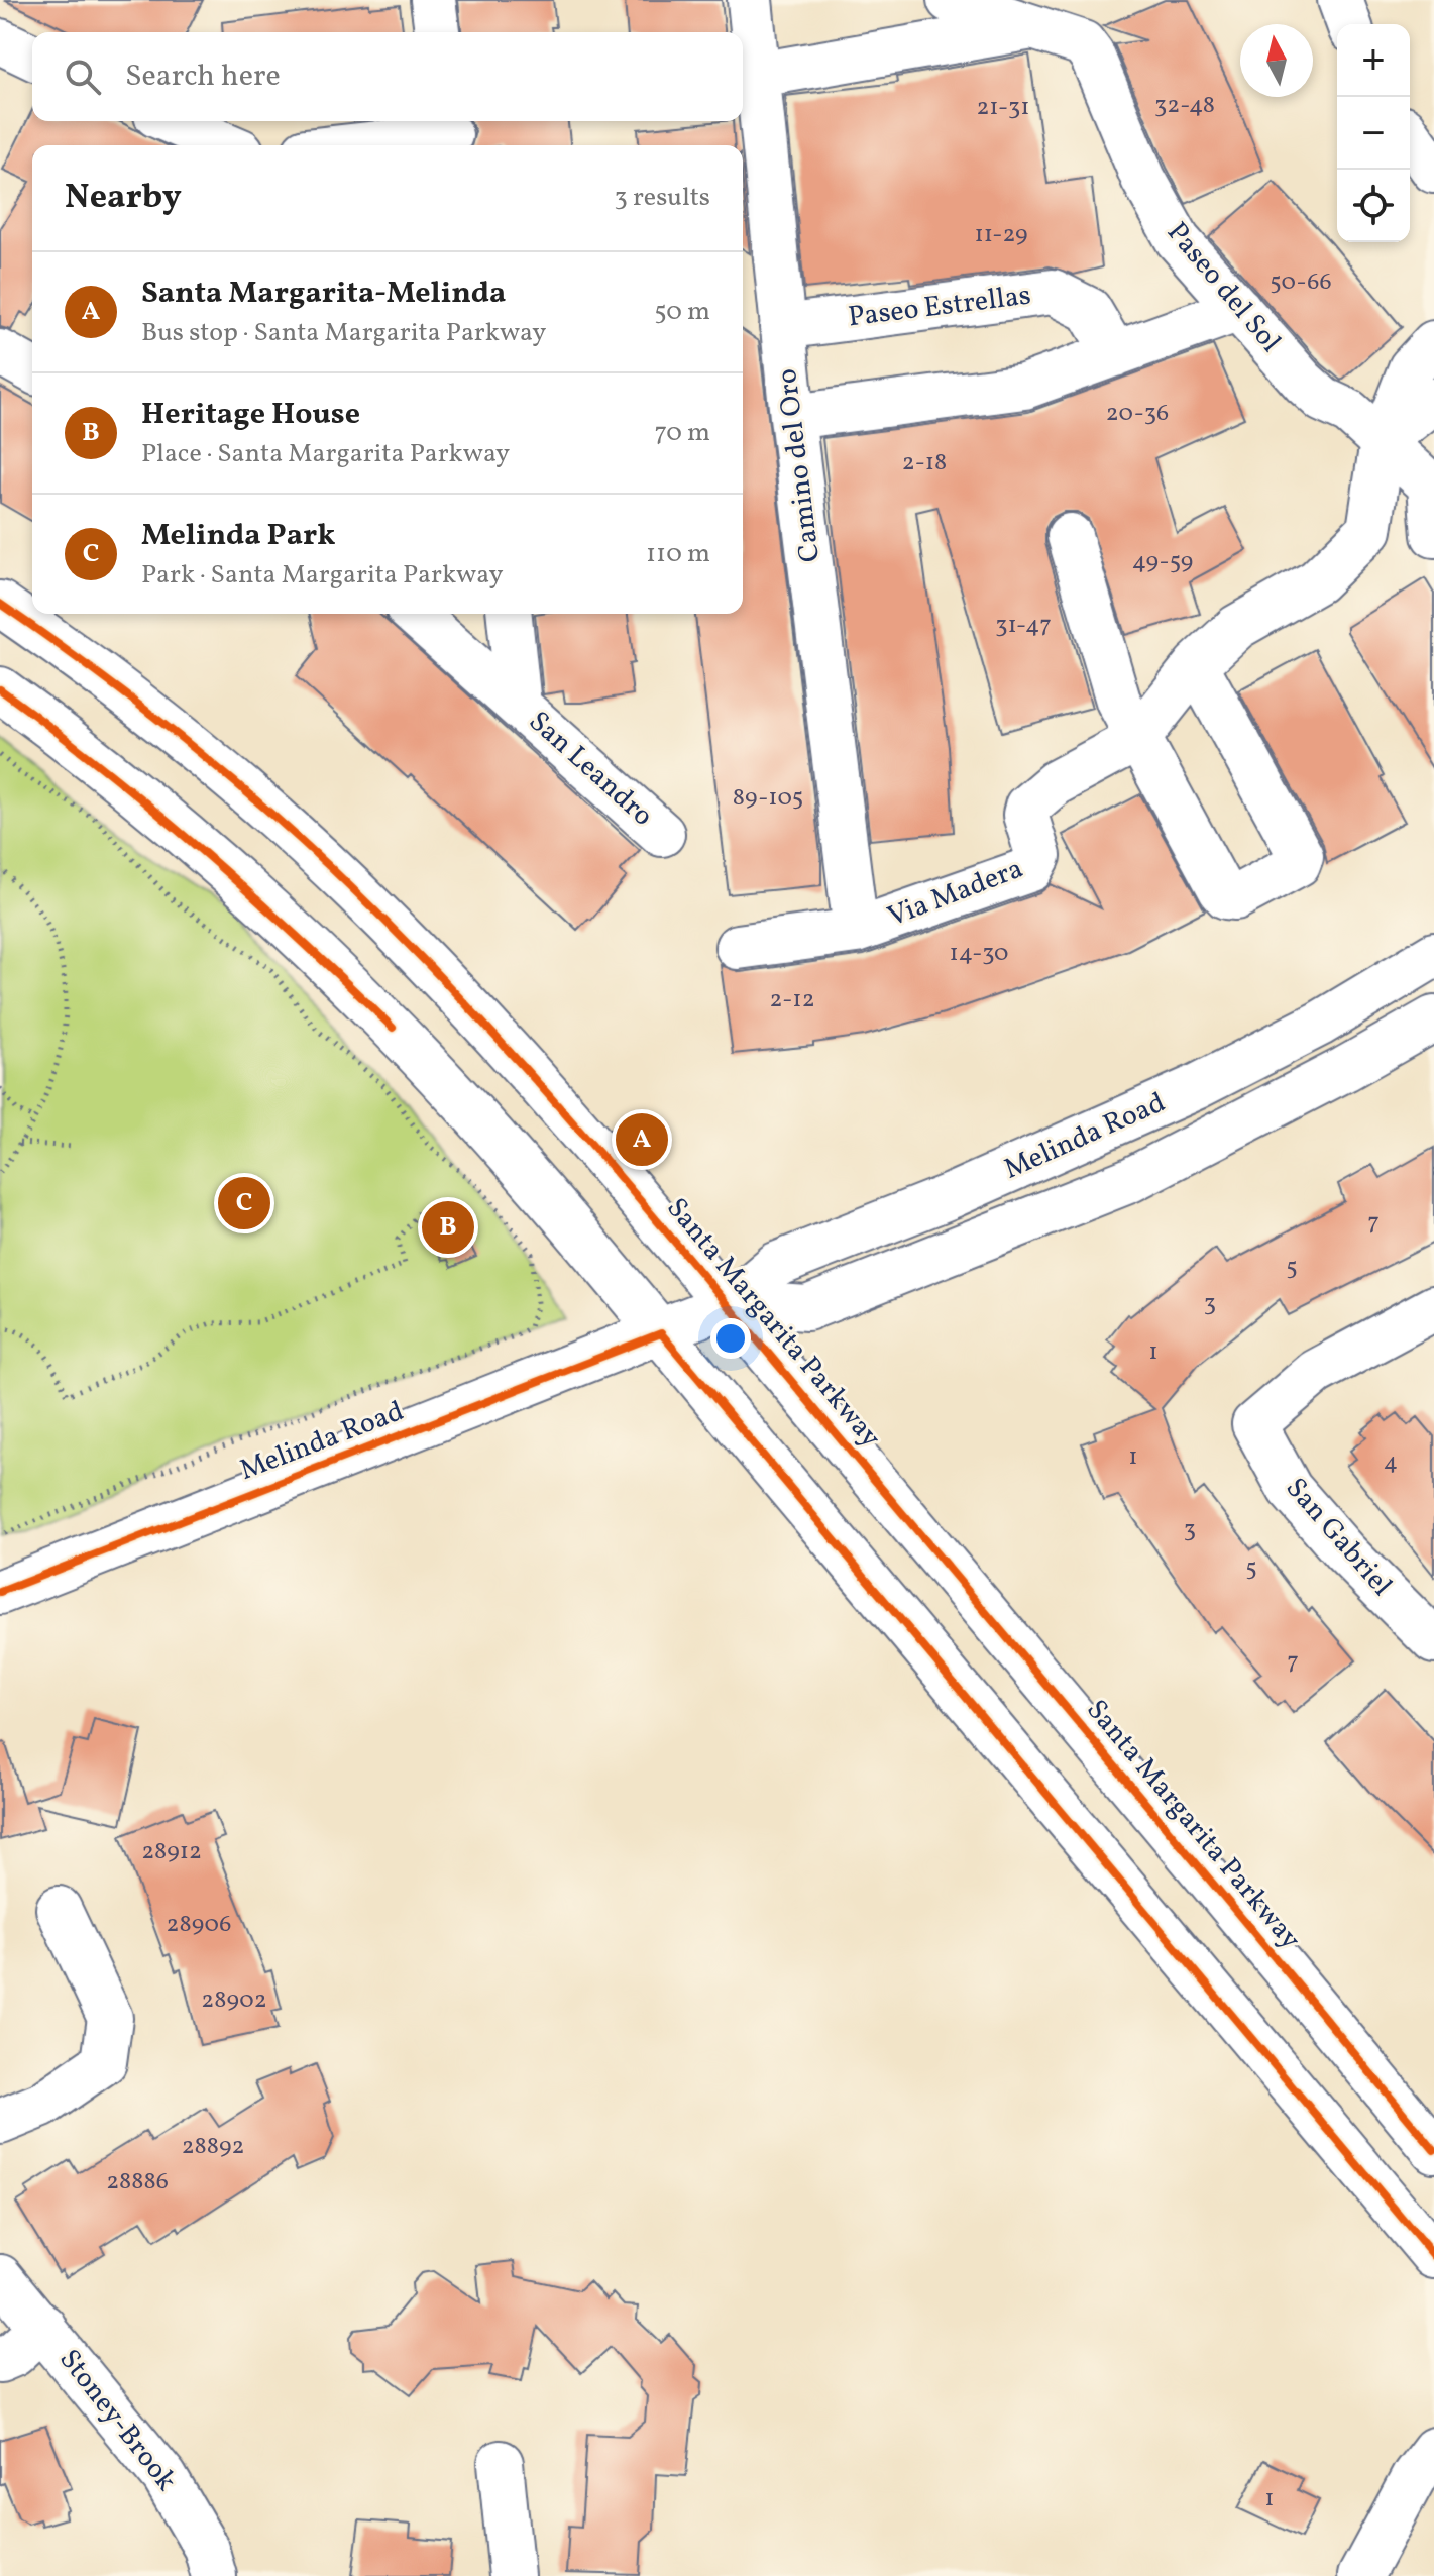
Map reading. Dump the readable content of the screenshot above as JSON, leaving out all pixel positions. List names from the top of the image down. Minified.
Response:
{"streets":{"street":["Paseo del Sol","Paseo Estrellas","Camino del Oro","San Leandro","Via Madera","Melinda Road","Santa Margarita Parkway","San Gabriel","Stoney-Brook"]},"crossings":[["Paseo del Sol","Camino del Oro"],["Paseo del Sol","Via Madera"],["Paseo Estrellas","Camino del Oro"],["Camino del Oro","Via Madera"],["Melinda Road","Santa Margarita Parkway"]],"house_numbers":["32-48","21-31","11-29","50-66","20-36","2-18","49-59","31-47","89-105","14-30","2-12","7","5","3","1","1","4","3","5","7","28912","28906","28902","28892","28886","1"],"north":"top","page":{"map_buttons":["+","−"],"search":"Search here","heading":["Nearby","3 results"],"list":[{"mark":"A","name":"Santa Margarita-Melinda","note":"Bus stop · Santa Margarita Parkway","value":"50 m"},{"mark":"B","name":"Heritage House","note":"Place · Santa Margarita Parkway","value":"70 m"},{"mark":"C","name":"Melinda Park","note":"Park · Santa Margarita Parkway","value":"110 m"}],"pins":["A","C","B"]}}
